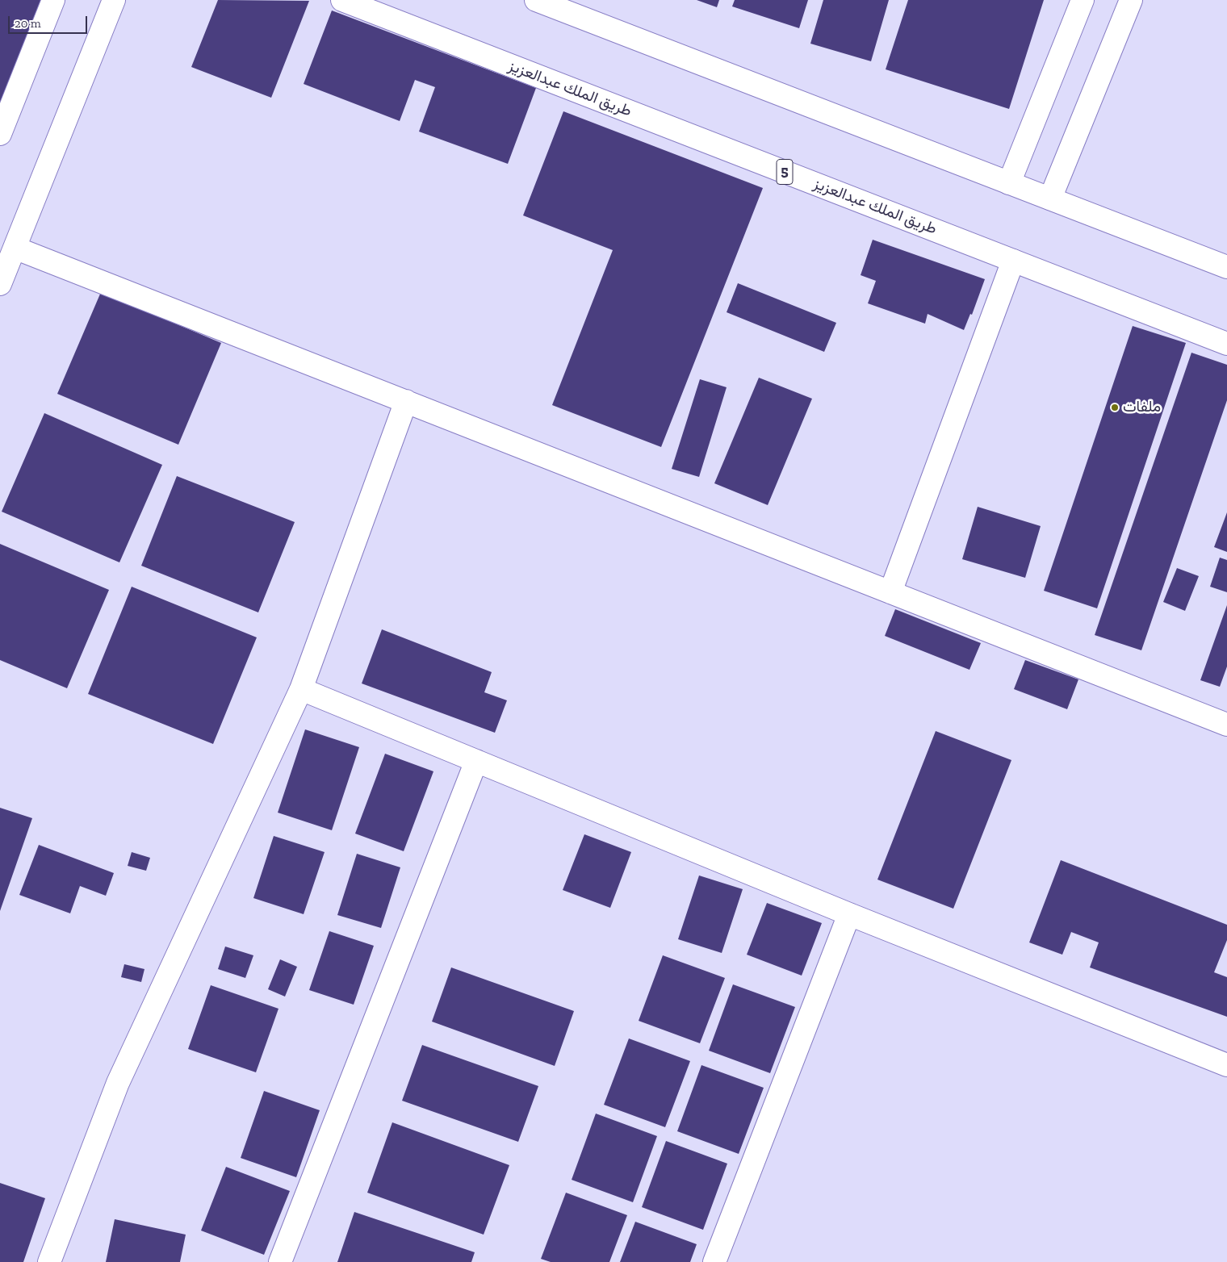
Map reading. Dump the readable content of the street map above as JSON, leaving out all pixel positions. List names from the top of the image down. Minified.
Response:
{"streets":{"main road":["طريق الملك عبدالعزيز","5"]},"places":["ملفات"],"scale_bar":"20 m"}
